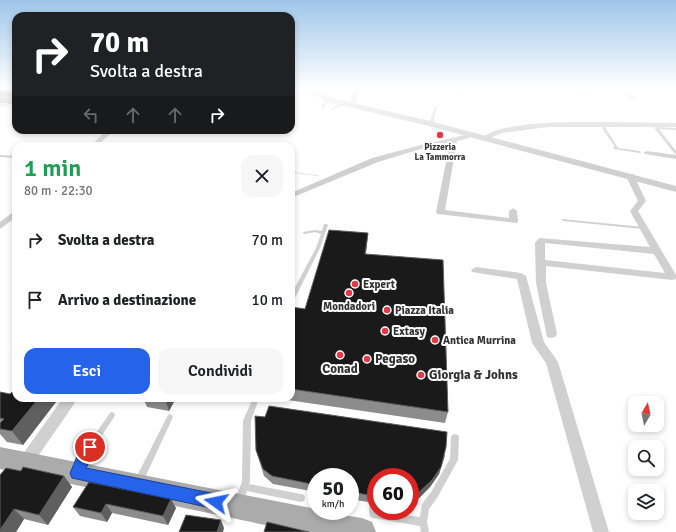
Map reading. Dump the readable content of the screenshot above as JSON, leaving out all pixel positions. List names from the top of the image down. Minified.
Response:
{"places":["Pizzeria La Tammorra","Expert","Mondadori","Piazza Italia","Extasy","Antica Murrina","Conad","Pegaso","Giorgia & Johns"],"north":"top","page":{"turn":["70 m","Svolta a destra"],"heading":["1 min","80 m · 22:30"],"list":[{"name":"Svolta a destra","value":"70 m"},{"name":"Arrivo a destinazione","value":"10 m"}],"buttons":["Esci","Condividi"],"speed":"50 km/h","limit":"60"}}
